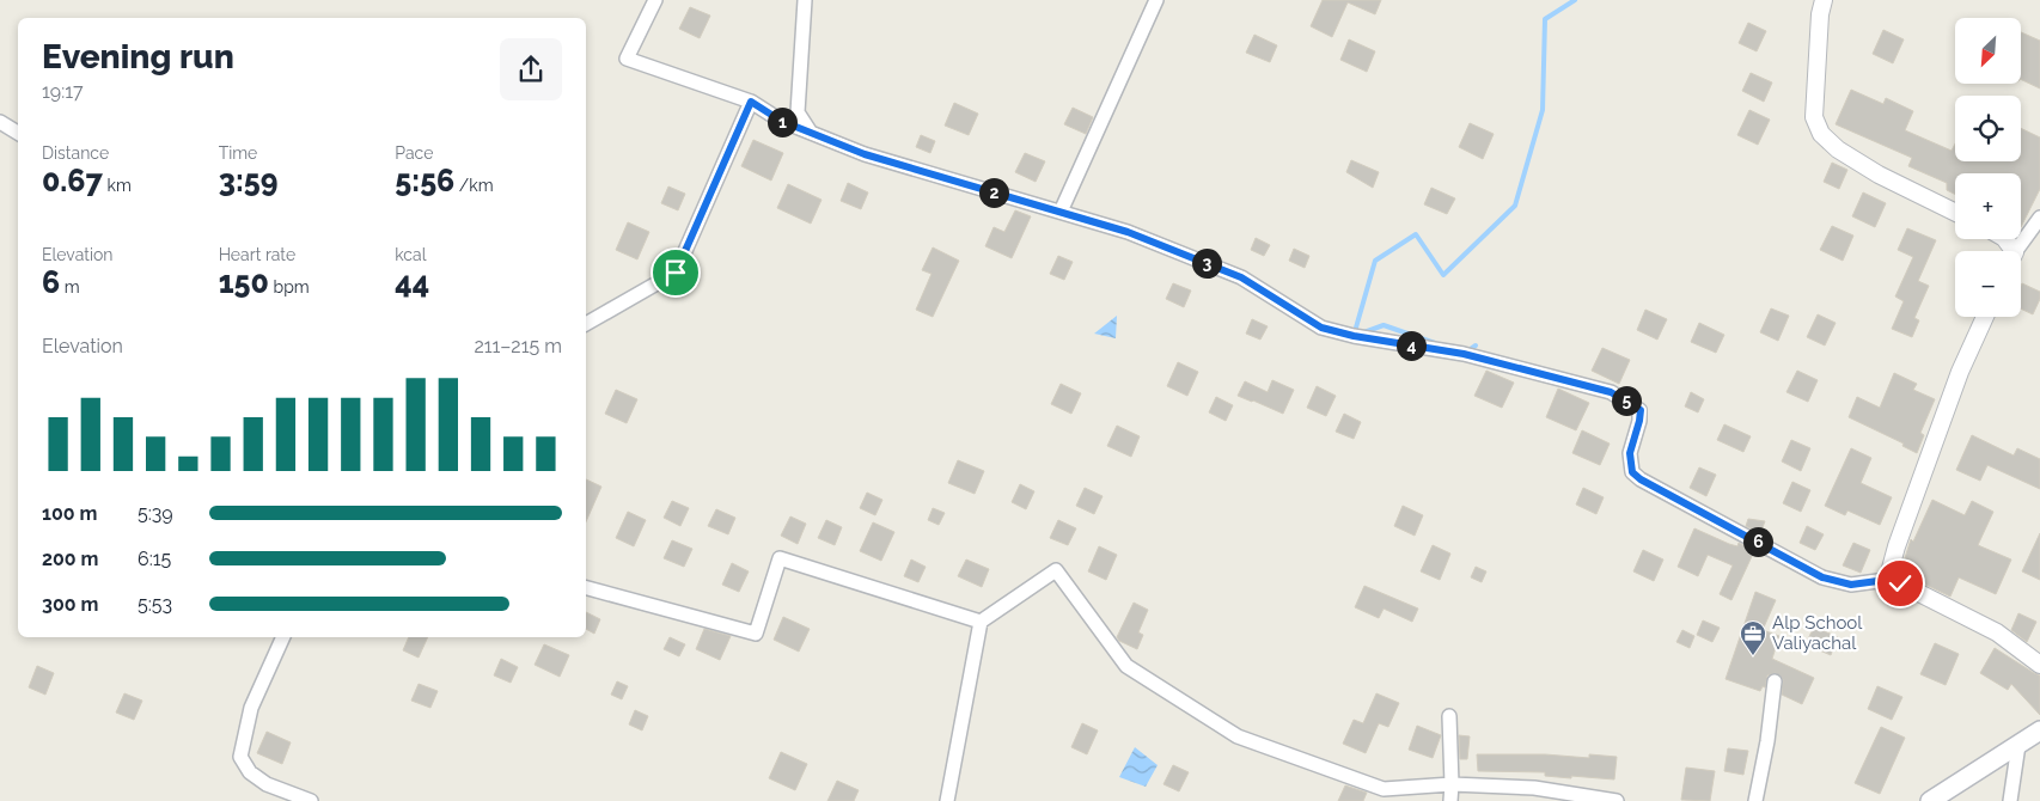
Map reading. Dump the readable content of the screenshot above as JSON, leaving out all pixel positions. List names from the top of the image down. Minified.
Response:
{"places":{"office":["Alp School Valiyachal"]},"north":"bottom left","page":{"map_buttons":["+","−"],"heading":["Evening run","19:17"],"pins":["1","2","3","4","5","6"],"stats":[["Distance","0.67 km"],["Time","3:59"],["Pace","5:56 /km"],["Elevation","6 m"],["Heart rate","150 bpm"],["kcal","44"]],"chart":["Elevation","211–215 m"],"list":[{"name":"100 m","note":"5:39"},{"name":"200 m","note":"6:15"},{"name":"300 m","note":"5:53"}]}}
